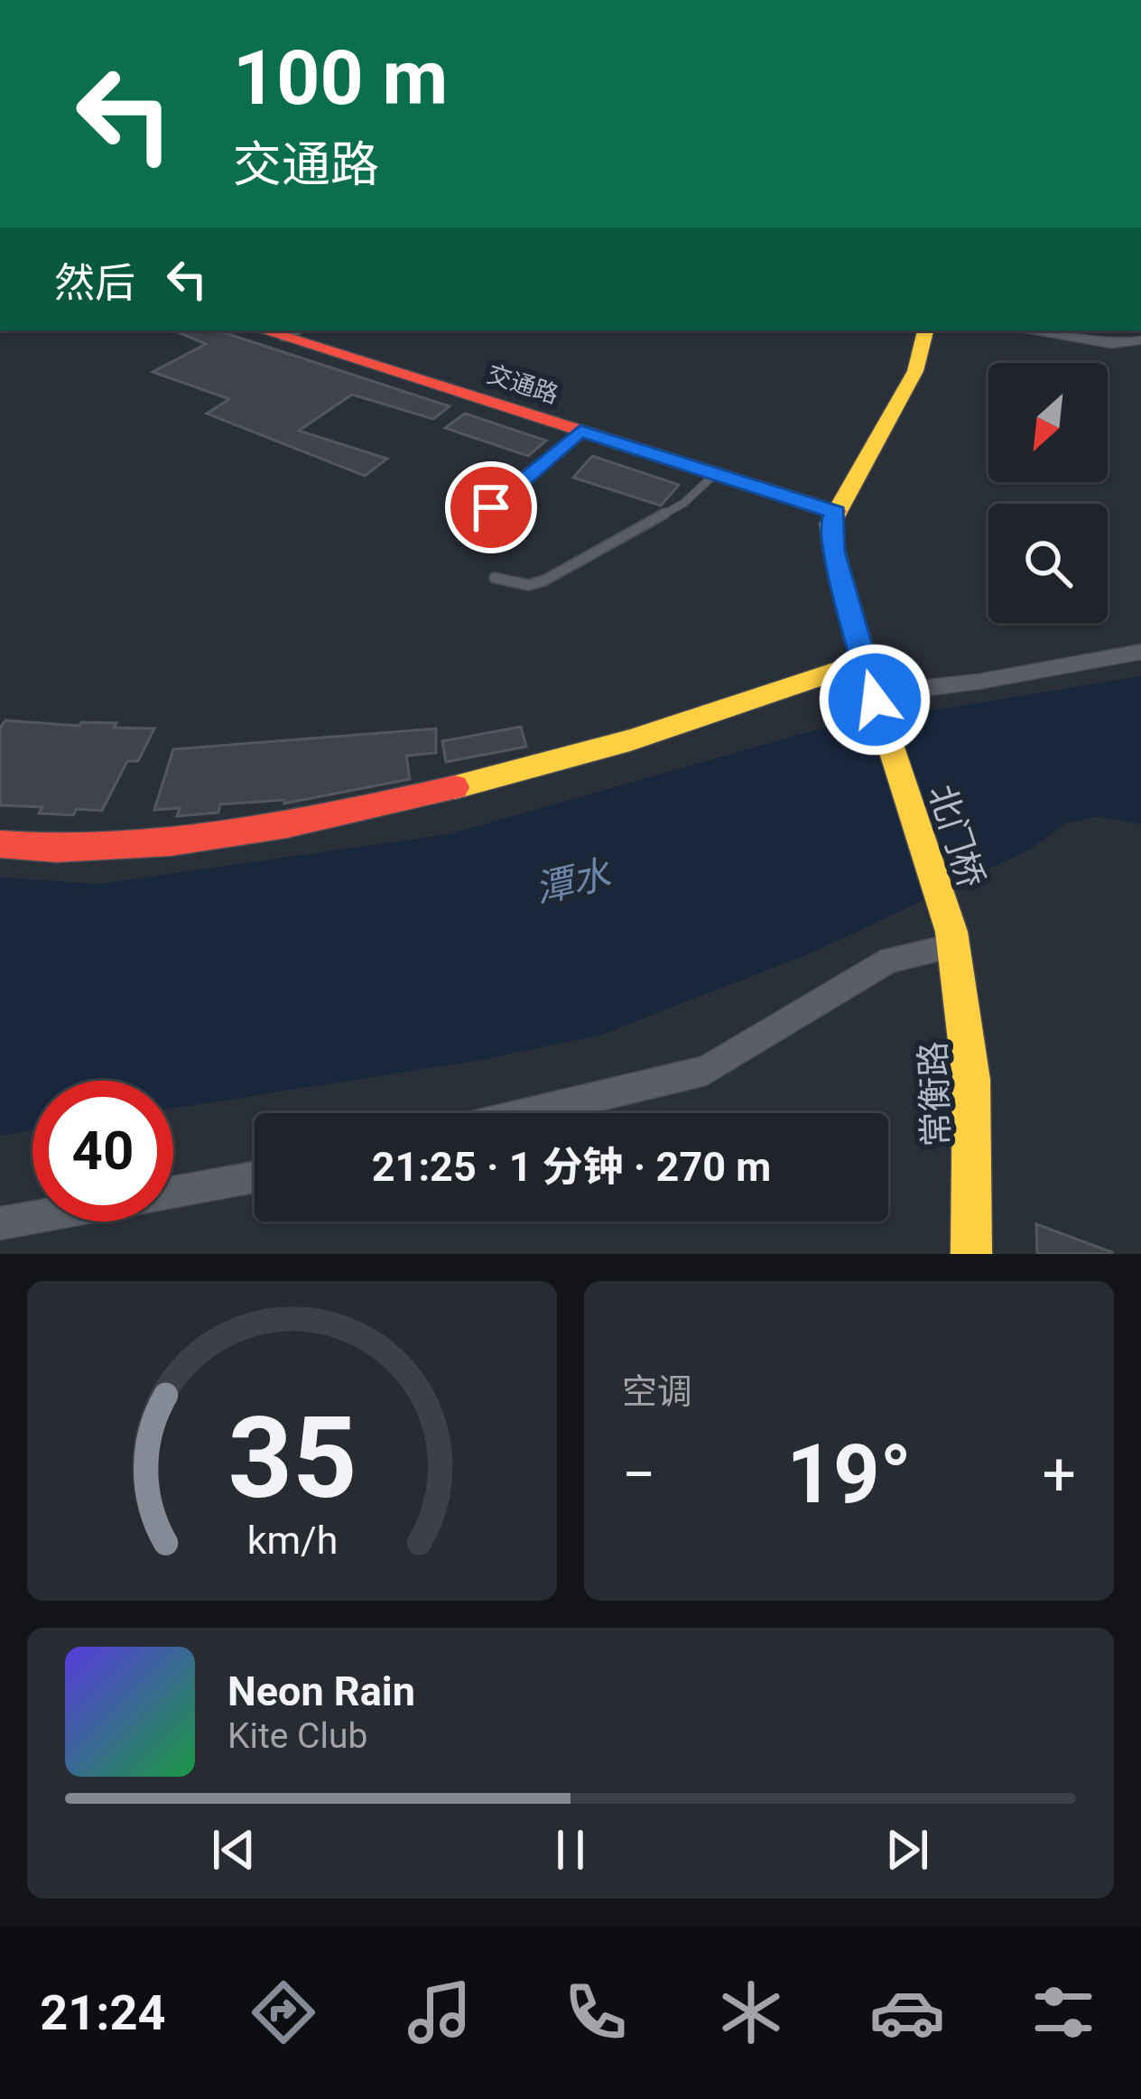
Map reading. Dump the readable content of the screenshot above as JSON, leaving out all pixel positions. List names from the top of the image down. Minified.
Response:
{"streets":{"street":["交通路","北门桥","常衡路"]},"crossings":[["交通路","北门桥"],["北门桥","常衡路"]],"water":["潭水"],"north":"bottom left","page":{"turn":["100 m","交通路"],"then":"然后","limit":"40","trip":"21:25 · 1 分钟 · 270 m","tile":"空调","heat":["−","19°","+"],"song":["Neon Rain","Kite Club"],"tabs":"21:24","gauge":["35","km/h"]}}
